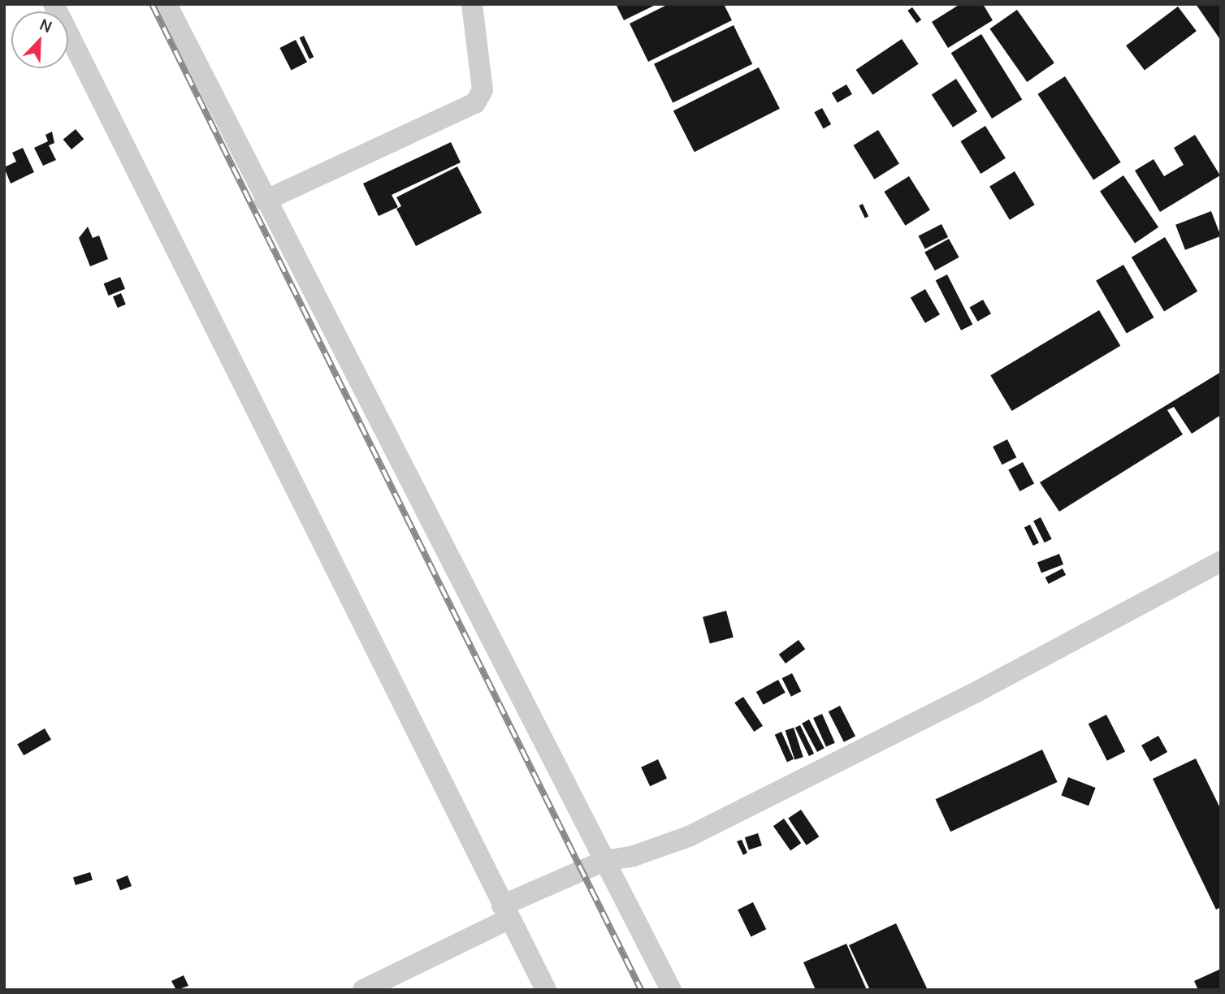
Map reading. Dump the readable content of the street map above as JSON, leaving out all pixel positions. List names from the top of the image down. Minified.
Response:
{"north":"top right"}
